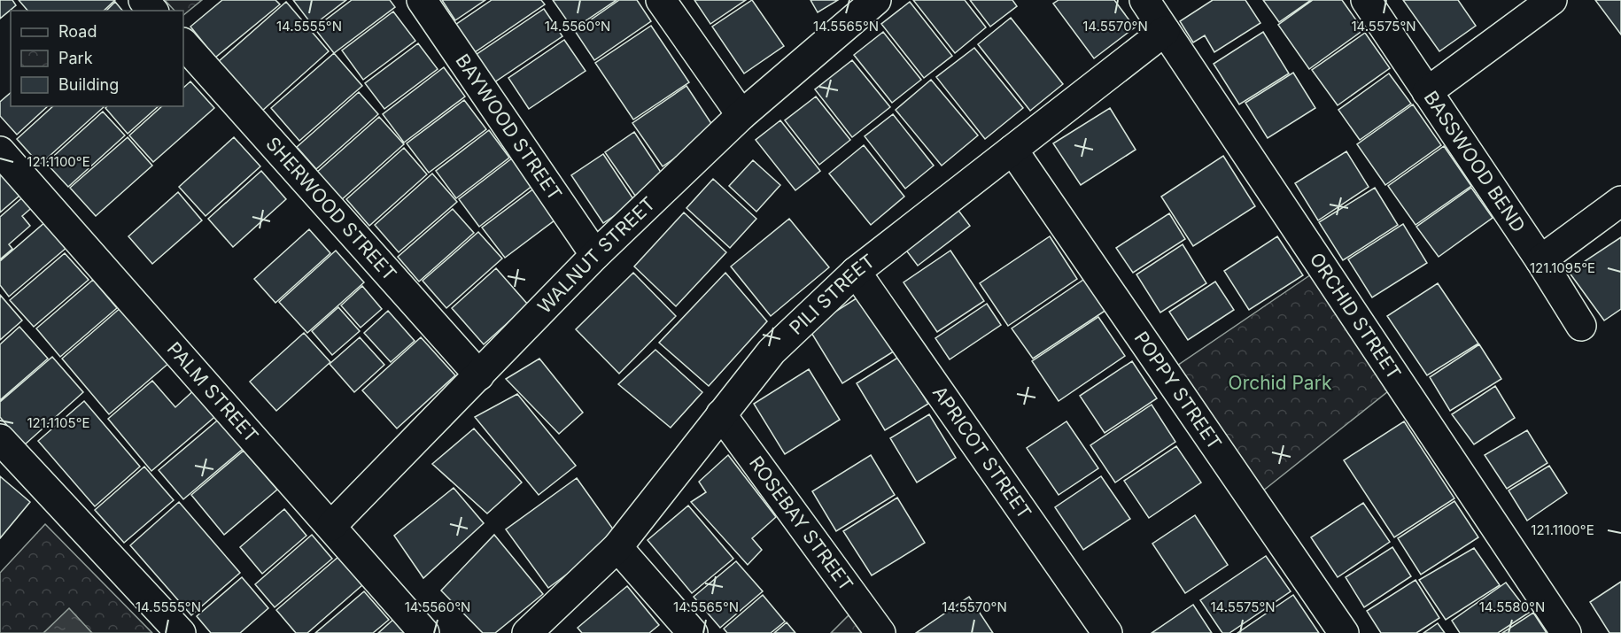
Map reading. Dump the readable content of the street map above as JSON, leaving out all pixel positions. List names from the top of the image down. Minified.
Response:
{"streets":{"street":["BAYWOOD STREET","BASSWOOD BEND","SHERWOOD STREET","WALNUT STREET","PILI STREET","ORCHID STREET","POPPY STREET","PALM STREET","APRICOT STREET","ROSEBAY STREET"]},"crossings":[["BAYWOOD STREET","WALNUT STREET"],["SHERWOOD STREET","WALNUT STREET"],["WALNUT STREET","PALM STREET"],["PILI STREET","ORCHID STREET"],["PILI STREET","POPPY STREET"],["PILI STREET","APRICOT STREET"],["PILI STREET","ROSEBAY STREET"]],"parks":["Orchid Park"],"legend":["Road","Park","Building"],"coordinates":["14.5555°N","14.5560°N","14.5565°N","14.5570°N","14.5575°N","121.1100°E","121.1095°E","121.1105°E","14.5580°N"]}
